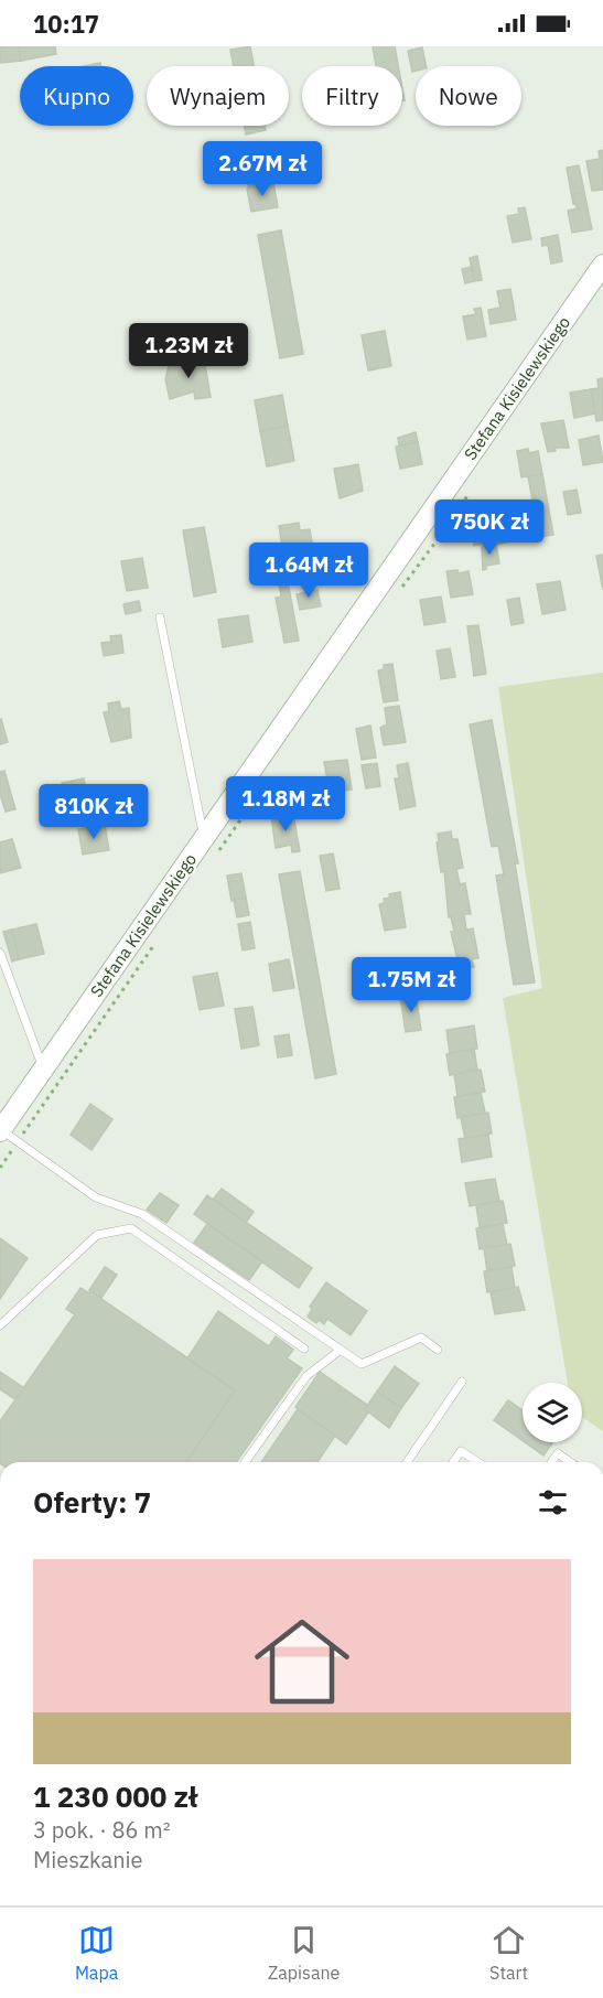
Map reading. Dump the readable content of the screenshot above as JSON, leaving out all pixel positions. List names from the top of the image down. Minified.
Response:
{"streets":{"main road":["Stefana Kisielewskiego"]},"page":{"status":"10:17","chip":["Kupno","Wynajem","Filtry","Nowe"],"price":["2.67M zł","1.23M zł","750K zł","1.64M zł","1.18M zł","810K zł","1.75M zł"],"heading":"Oferty: 7","list":[{"name":"1 230 000 zł","note":"3 pok. · 86 m² · Mieszkanie"}],"tabs":["Mapa","Zapisane","Start"]}}
